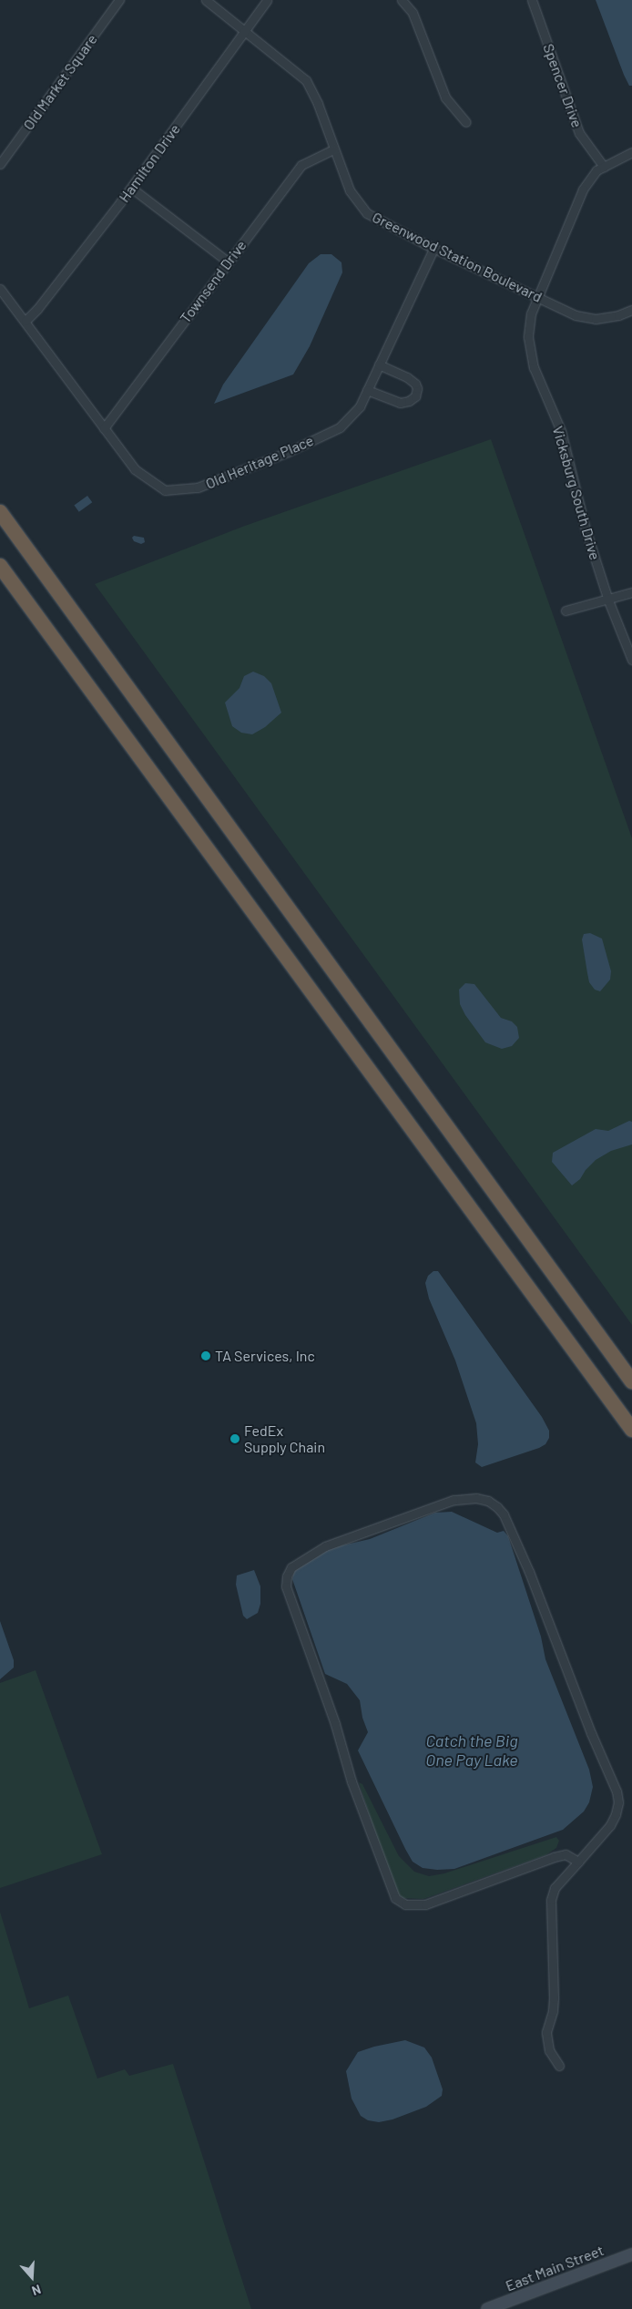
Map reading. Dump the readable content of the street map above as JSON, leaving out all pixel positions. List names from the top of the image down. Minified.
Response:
{"streets":{"main road":["East Main Street"],"street":["Old Market Square","Spencer Drive","Hamilton Drive","Greenwood Station Boulevard","Townsend Drive","Old Heritage Place","Vicksburg South Drive"]},"crossings":[["Spencer Drive","Vicksburg South Drive"],["Hamilton Drive","Greenwood Station Boulevard"],["Greenwood Station Boulevard","Townsend Drive"],["Greenwood Station Boulevard","Old Heritage Place"],["Greenwood Station Boulevard","Vicksburg South Drive"],["Townsend Drive","Old Heritage Place"]],"water":["Catch the Big One Pay Lake"],"places":["TA Services, Inc","FedEx Supply Chain"],"north":"bottom"}
